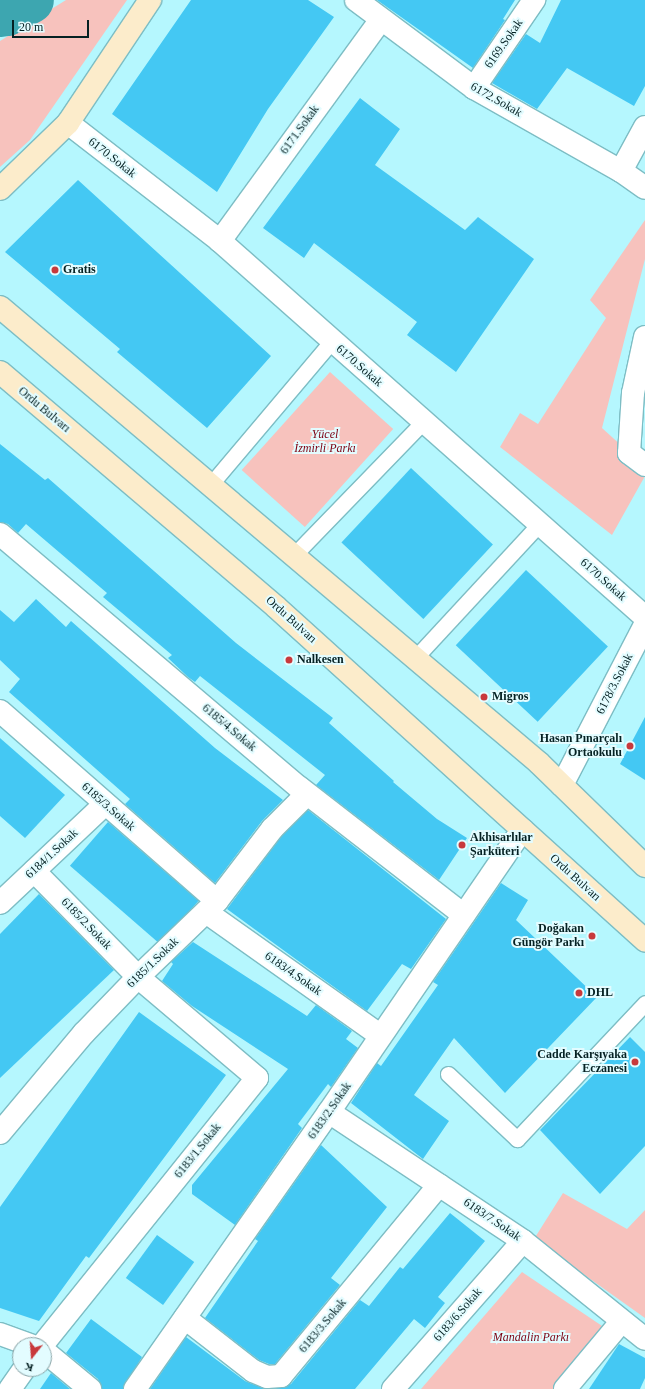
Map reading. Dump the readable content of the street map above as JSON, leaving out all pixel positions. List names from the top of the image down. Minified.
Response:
{"streets":{"main road":["Ordu Bulvarı"],"street":["6169.Sokak","6172.Sokak","6171.Sokak","6170.Sokak","6178/3.Sokak","6185/4.Sokak","6185/3.Sokak","6184/1.Sokak","6185/2.Sokak","6185/1.Sokak","6183/4.Sokak","6183/2.Sokak","6183/1.Sokak","6183/7.Sokak","6183/6.Sokak","6183/3.Sokak"]},"crossings":[["6169.Sokak","6172.Sokak"],["6172.Sokak","6171.Sokak"],["6171.Sokak","6170.Sokak"],["Ordu Bulvarı","6183/2.Sokak"],["6185/4.Sokak","6185/1.Sokak"],["6185/4.Sokak","6183/2.Sokak"],["6185/3.Sokak","6184/1.Sokak"],["6185/3.Sokak","6185/1.Sokak"],["6185/3.Sokak","6183/4.Sokak"],["6184/1.Sokak","6185/2.Sokak"],["6185/2.Sokak","6185/1.Sokak"],["6185/2.Sokak","6183/1.Sokak"],["6185/1.Sokak","6183/4.Sokak"],["6185/1.Sokak","6183/1.Sokak"],["6183/4.Sokak","6183/2.Sokak"],["6183/2.Sokak","6183/7.Sokak"],["6183/2.Sokak","6183/3.Sokak"],["6183/7.Sokak","6183/6.Sokak"],["6183/7.Sokak","6183/3.Sokak"]],"parks":["Yücel İzmirli Parkı","Mandalin Parkı"],"places":["Gratis","Nalkesen","Migros","Hasan Pınarçalı Ortaokulu","Akhisarlılar Şarküteri","Doğakan Güngör Parkı","DHL","Cadde Karşıyaka Eczanesi"],"scale_bar":"20 m","north":"bottom"}
